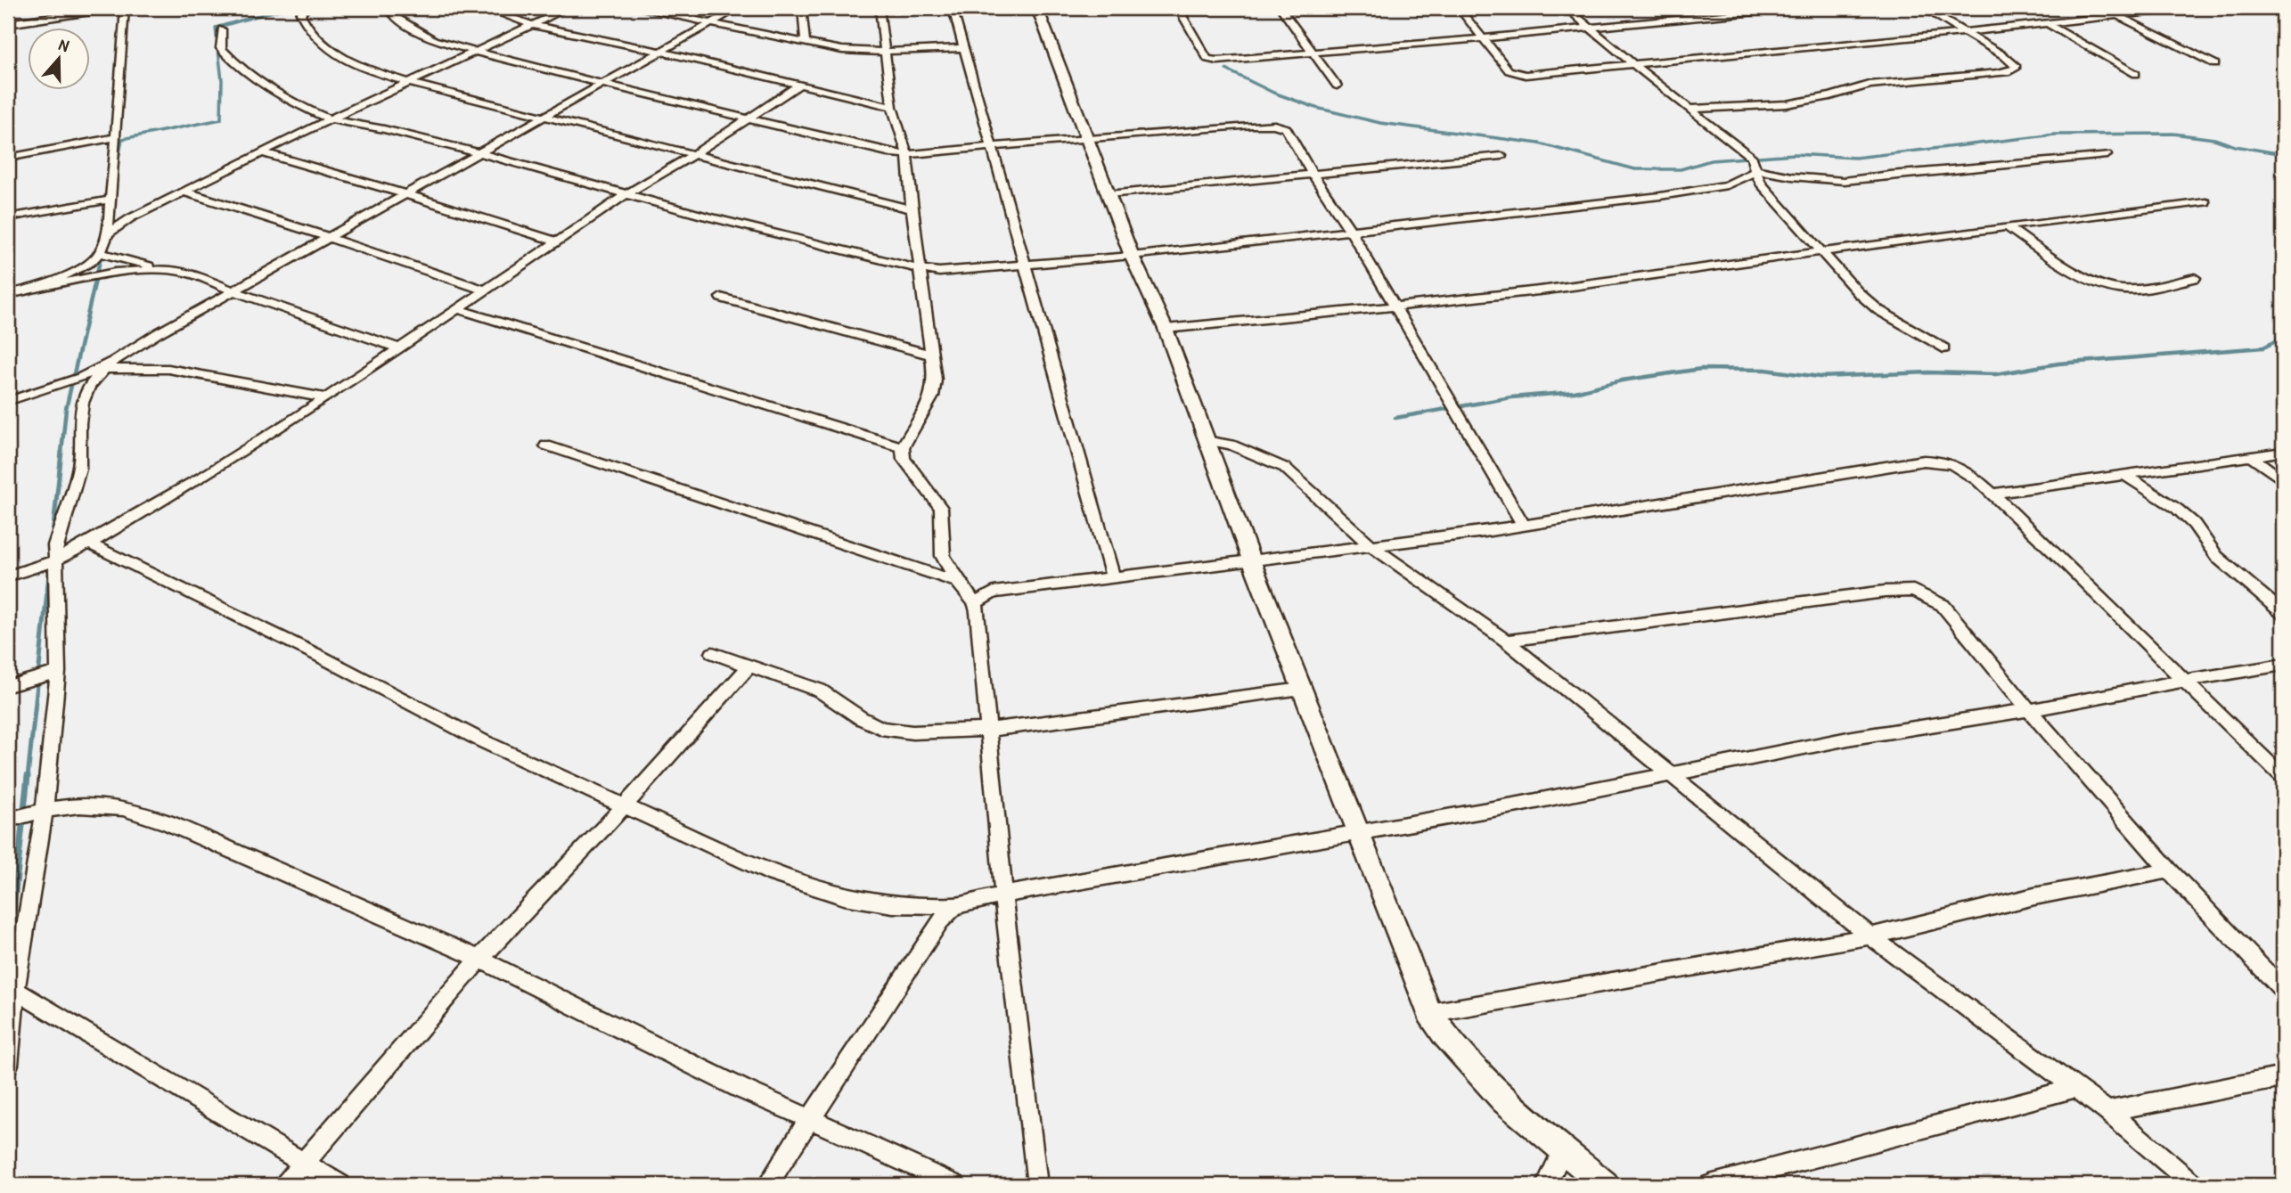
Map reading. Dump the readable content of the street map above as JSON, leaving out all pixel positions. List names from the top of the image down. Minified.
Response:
{"north":"top"}
